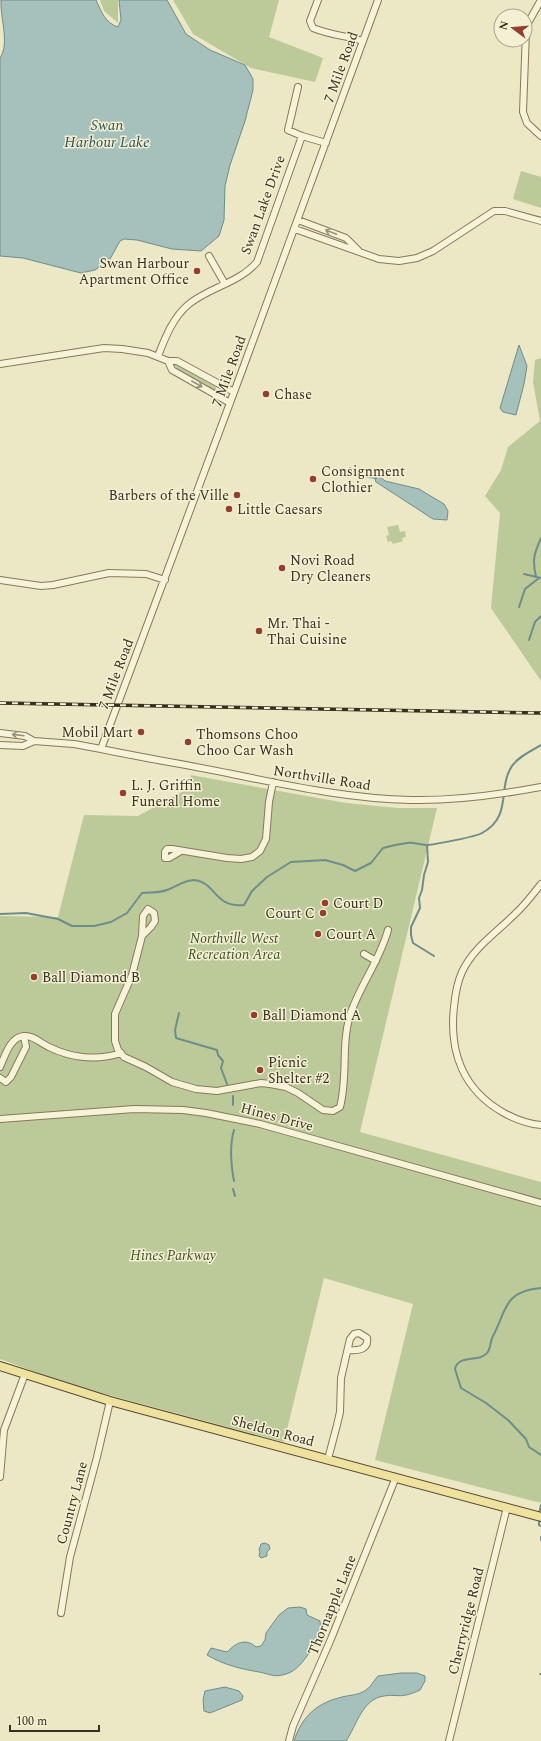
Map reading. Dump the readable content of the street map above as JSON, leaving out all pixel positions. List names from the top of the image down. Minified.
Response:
{"streets":{"main road":["Sheldon Road"],"street":["7 Mile Road","Swan Lake Drive","Northville Road","Hines Drive","Country Lane","Thornapple Lane","Cherryridge Road"]},"crossings":[["7 Mile Road","Northville Road"],["Sheldon Road","Country Lane"],["Sheldon Road","Thornapple Lane"],["Sheldon Road","Cherryridge Road"]],"water":["Swan Harbour Lake"],"parks":["Northville West Recreation Area","Hines Parkway"],"places":["Swan Harbour Apartment Office","Chase","Consignment Clothier","Barbers of the Ville","Little Caesars","Novi Road Dry Cleaners","Mr. Thai - Thai Cuisine","Mobil Mart","Thomsons Choo Choo Car Wash","L. J. Griffin Funeral Home","Court D","Court C","Court A","Ball Diamond B","Ball Diamond A","Picnic Shelter #2"],"scale_bar":"100 m","north":"left"}
